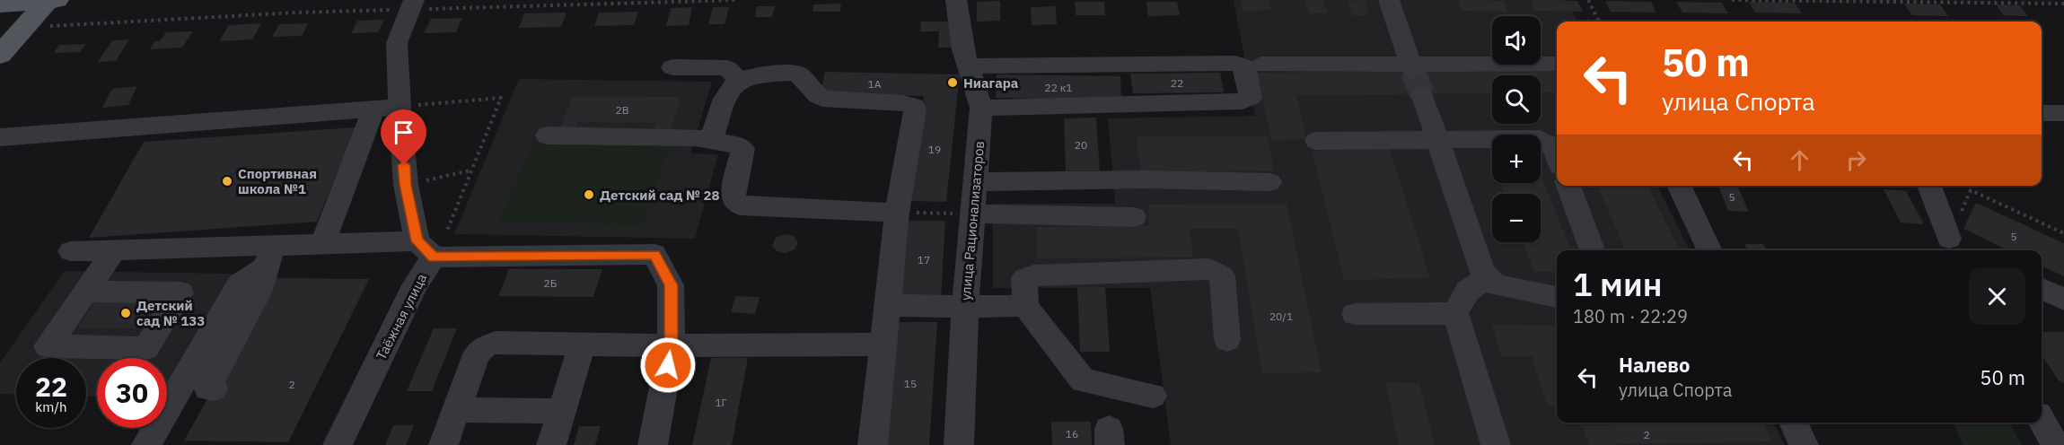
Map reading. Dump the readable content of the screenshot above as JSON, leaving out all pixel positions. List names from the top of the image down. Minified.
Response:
{"streets":{"street":["улица Рационализаторов","Таёжная улица"]},"places":["Ниагара","Спортивная школа №1","Детский сад № 28","Детский сад № 133"],"house_numbers":["22","1А","22 к1","2В","20","19","5","5","17","2Б","20/1","15","2","1Г","16","2"],"page":{"map_buttons":["+","−"],"turn":["50 m","улица Спорта"],"heading":["1 мин","180 m · 22:29"],"list":[{"name":"Налево","note":"улица Спорта","value":"50 m"}],"speed":"22 km/h","limit":"30"}}
